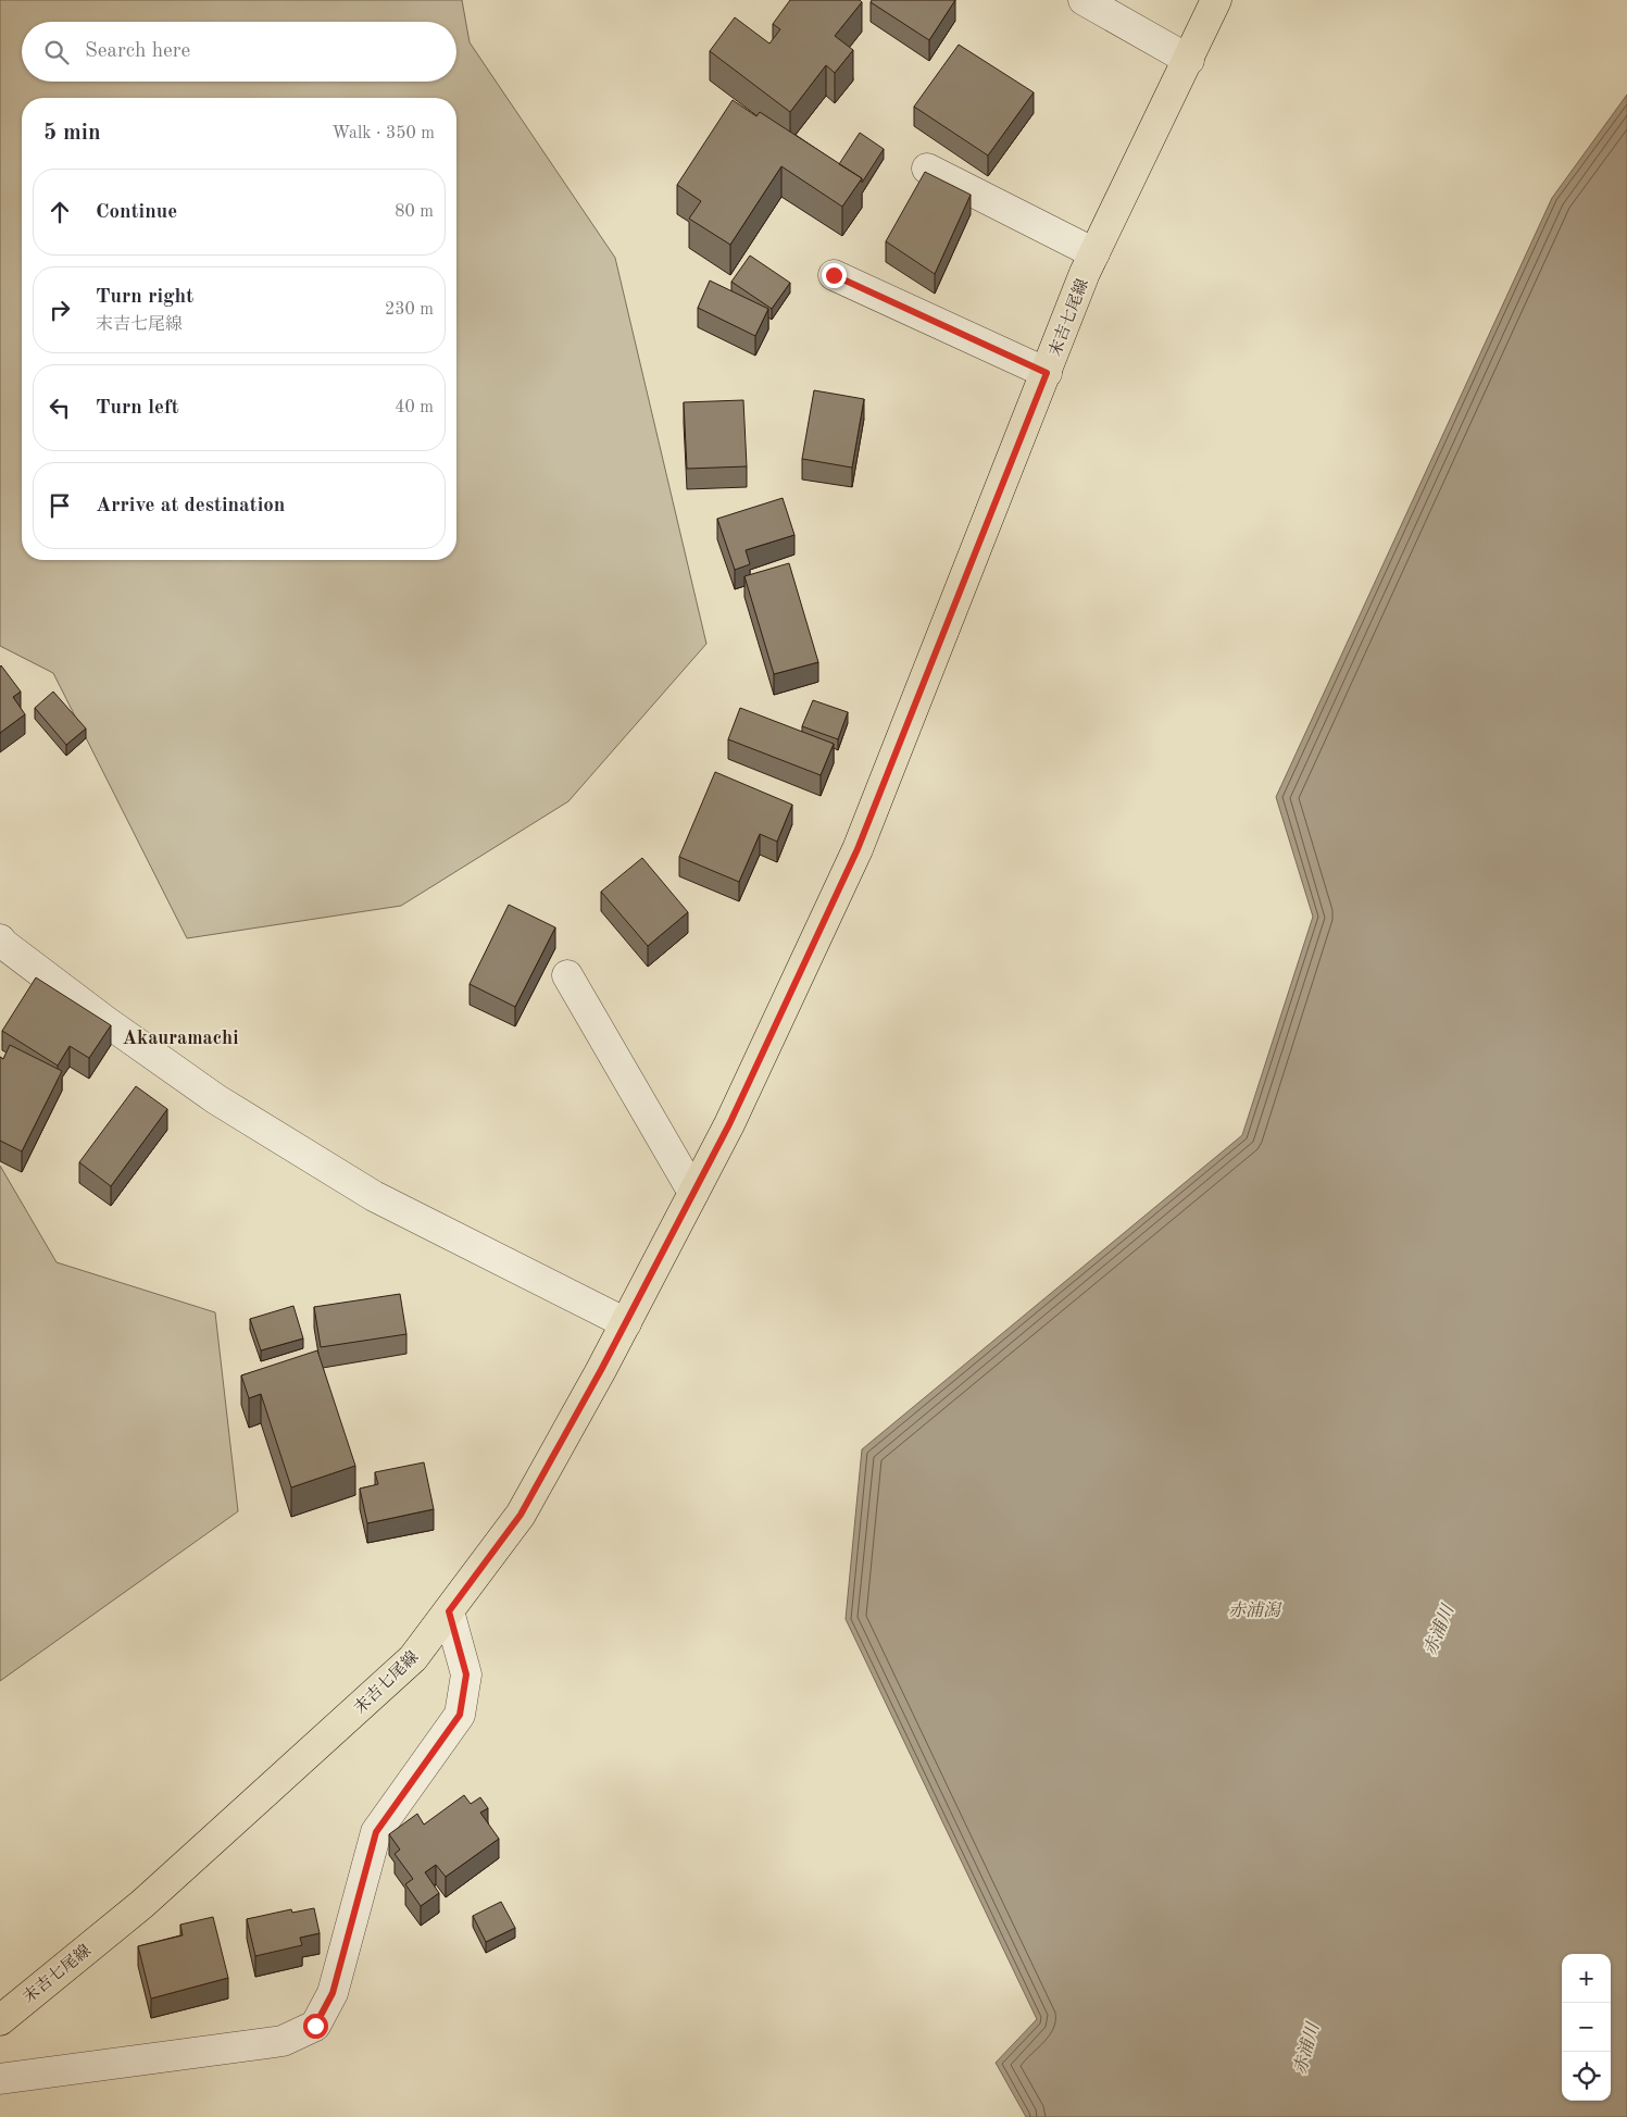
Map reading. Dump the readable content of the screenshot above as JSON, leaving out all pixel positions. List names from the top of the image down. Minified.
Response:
{"streets":{"main road":["末吉七尾線"]},"districts":["Akauramachi"],"water":["赤浦潟","赤浦川"],"page":{"search":"Search here","heading":["5 min","Walk · 350 m"],"list":[["Continue","80 m"],["Turn right","末吉七尾線","230 m"],["Turn left","40 m"],"Arrive at destination"],"map_buttons":["+","−"]}}
